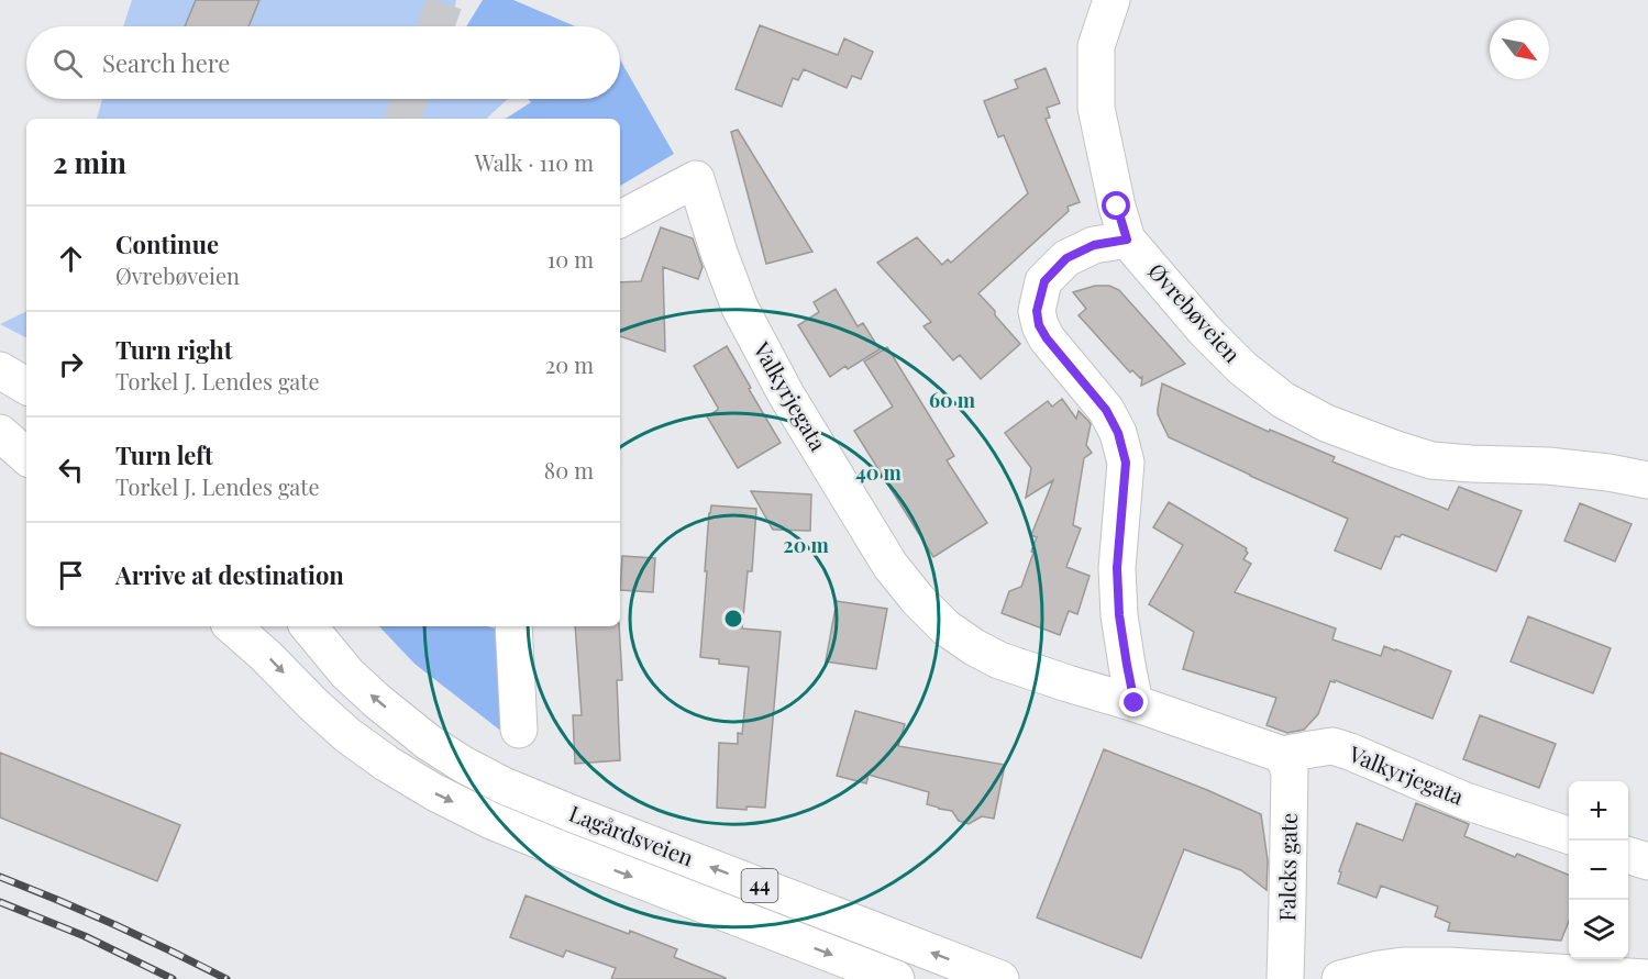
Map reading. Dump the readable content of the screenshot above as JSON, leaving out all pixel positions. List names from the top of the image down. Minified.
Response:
{"streets":{"street":["Øvrebøveien","Valkyrjegata","Lagårdsveien","Falcks gate","44"]},"crossings":[["Valkyrjegata","Falcks gate"]],"north":"bottom right","page":{"search":"Search here","heading":["2 min","Walk · 110 m"],"list":[["Continue","Øvrebøveien","10 m"],["Turn right","Torkel J. Lendes gate","20 m"],["Turn left","Torkel J. Lendes gate","80 m"],"Arrive at destination"],"map_buttons":["+","−"]},"rings":["60 m","40 m","20 m"]}
